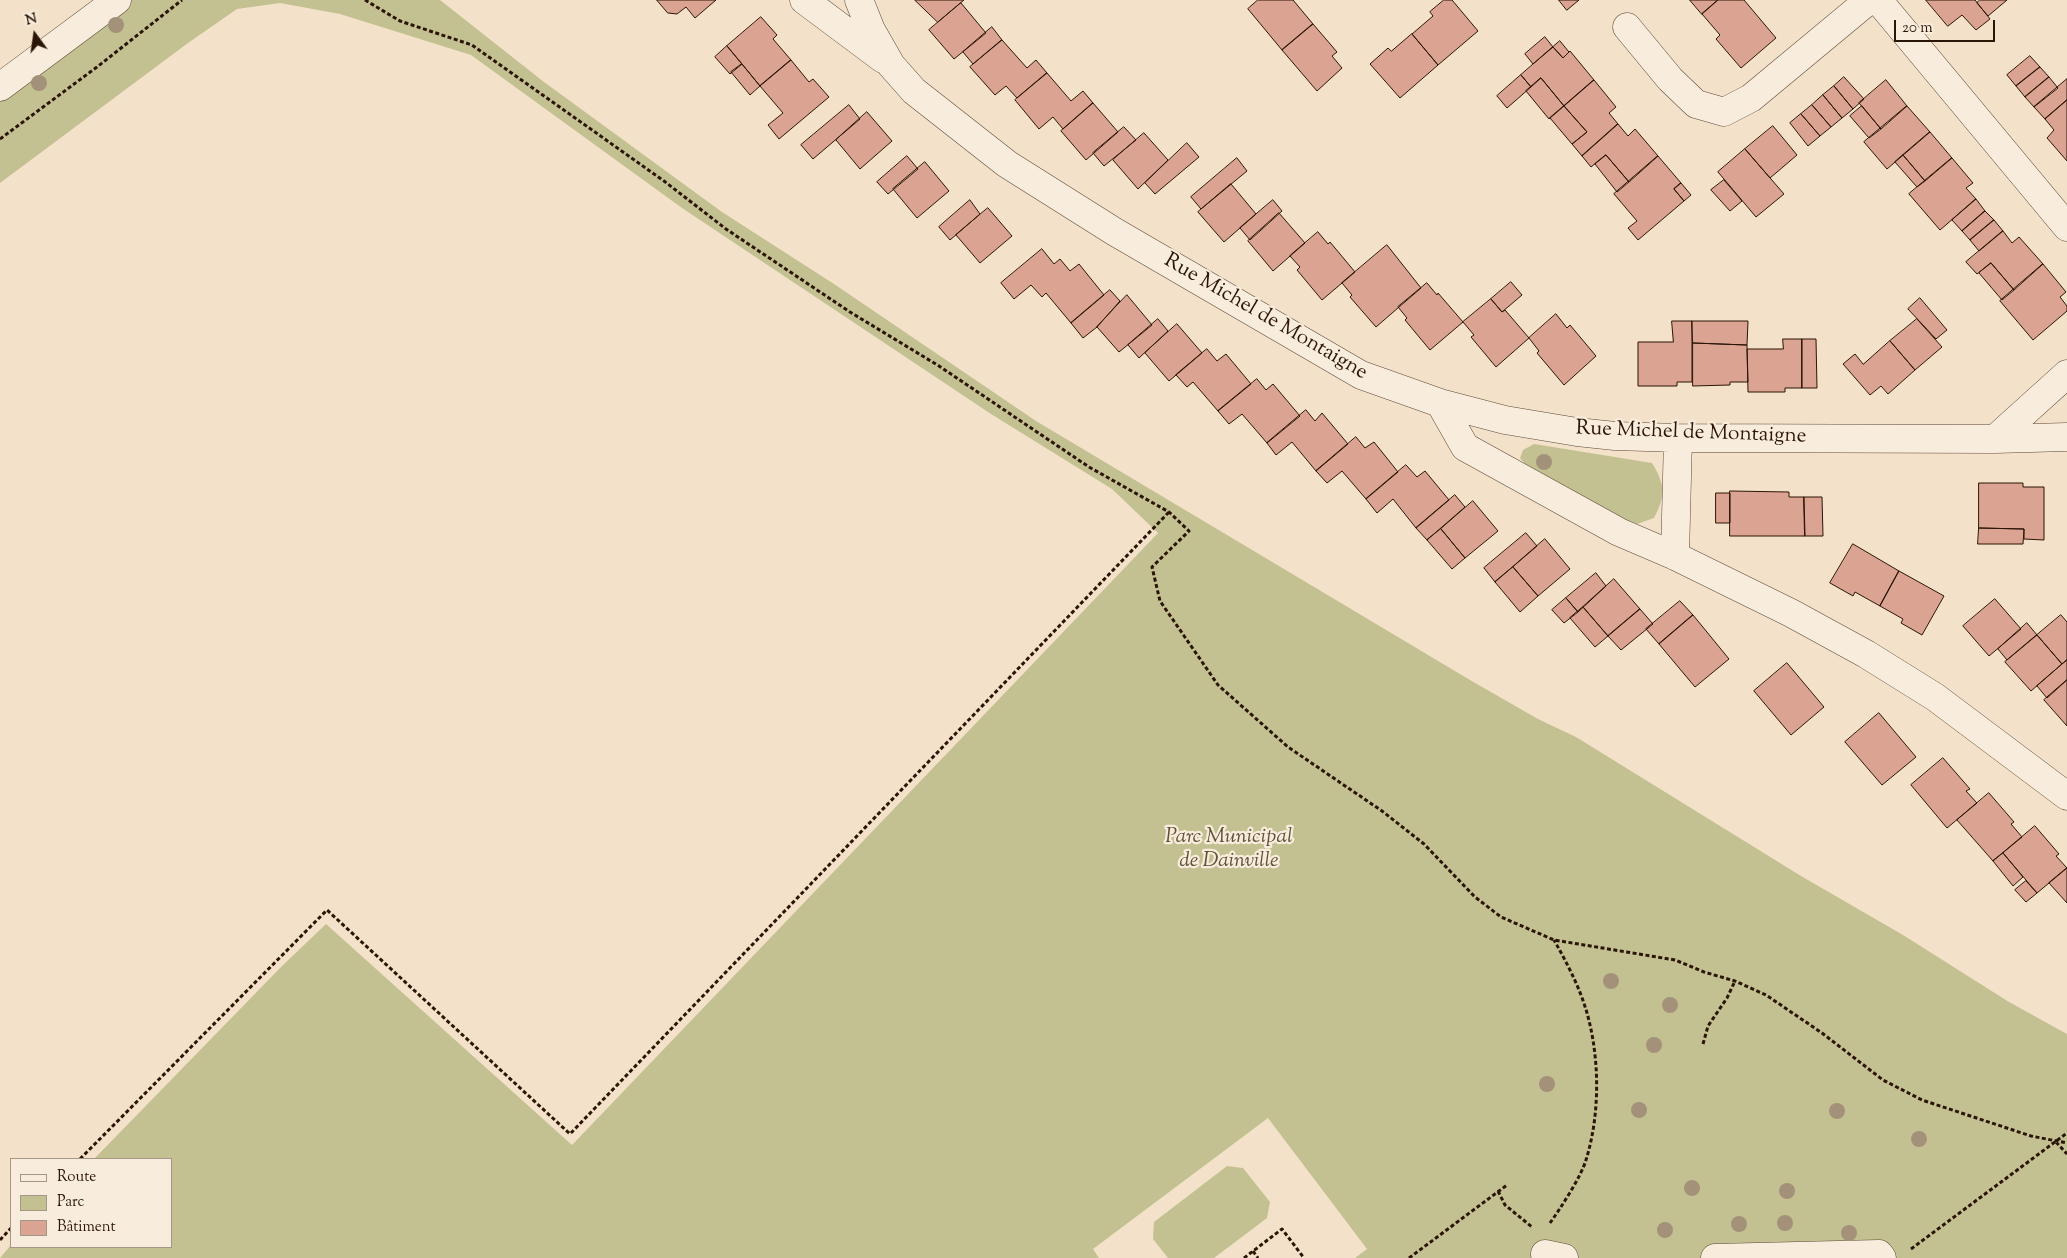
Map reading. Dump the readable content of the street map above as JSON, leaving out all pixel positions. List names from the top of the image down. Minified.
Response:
{"streets":{"street":["Rue Michel de Montaigne"]},"parks":["Parc Municipal de Dainville"],"legend":["Route","Parc","Bâtiment"],"scale_bar":"20 m","north":"top"}
